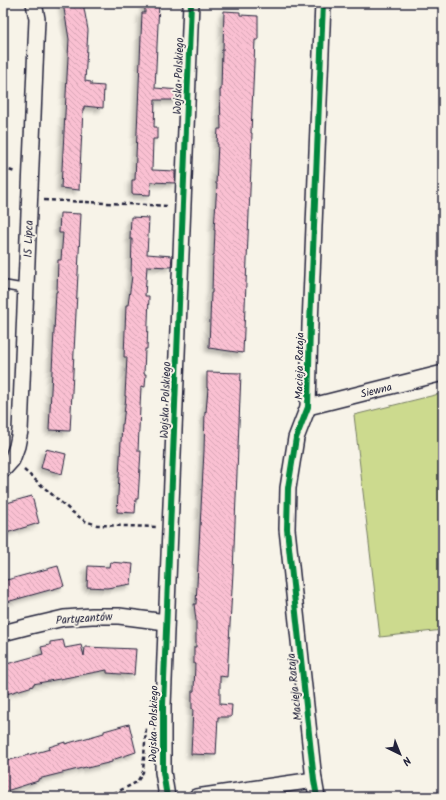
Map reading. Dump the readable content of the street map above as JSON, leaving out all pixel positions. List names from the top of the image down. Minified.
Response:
{"streets":{"street":["Wojska Polskiego","15 Lipca","Macieja Rataja","Siewna","Partyzantów"]},"crossings":[["Wojska Polskiego","Partyzantów"],["Macieja Rataja","Siewna"]],"north":"bottom right"}
